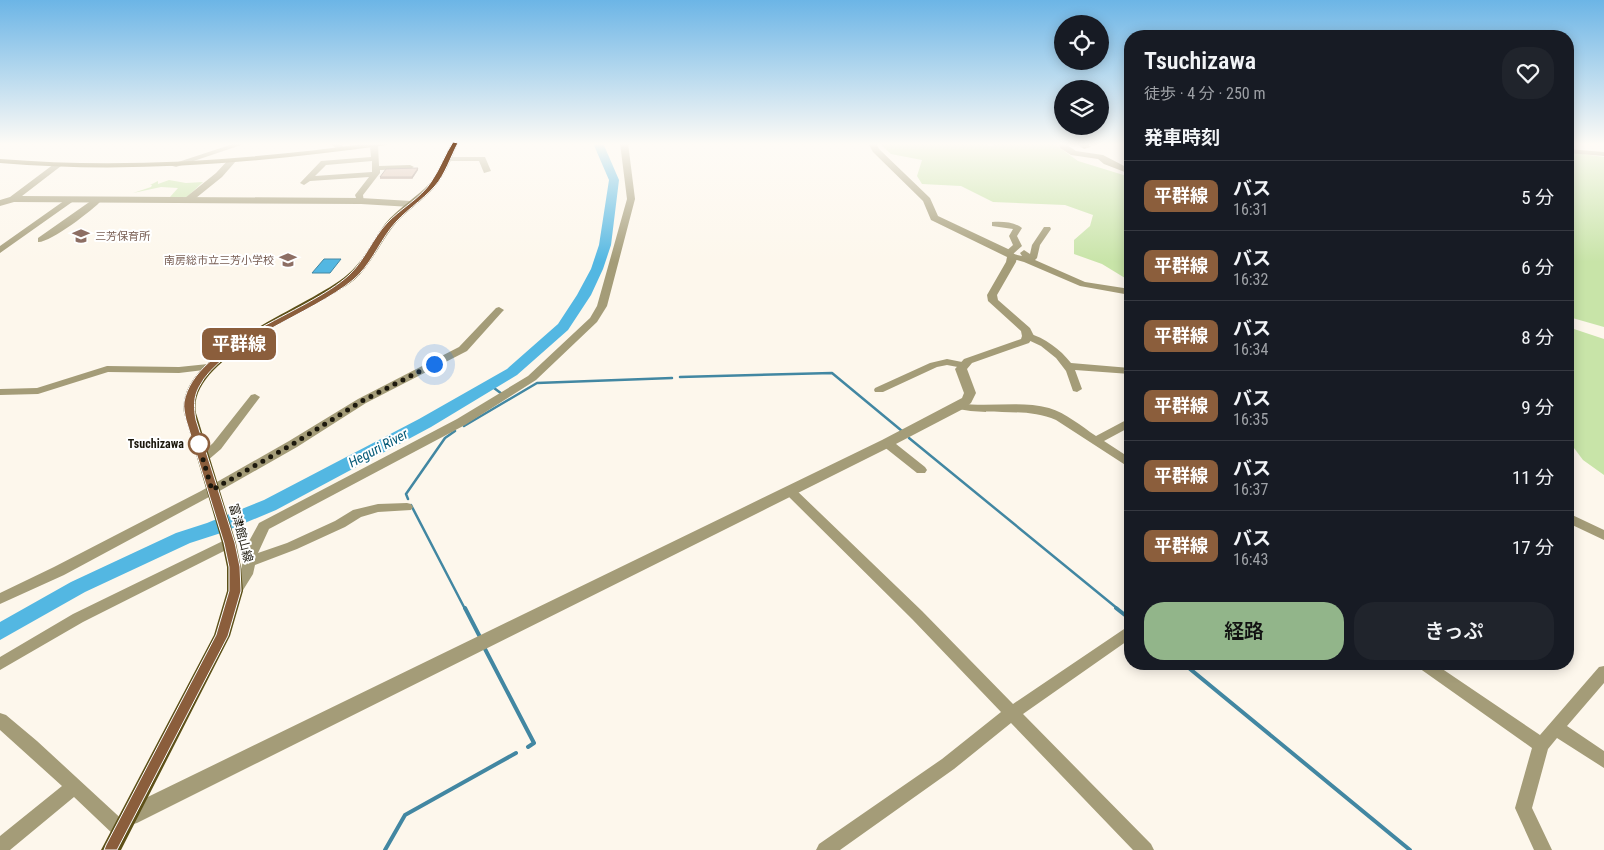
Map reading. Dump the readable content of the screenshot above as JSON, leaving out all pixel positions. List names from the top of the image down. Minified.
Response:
{"streets":{"main road":["富津館山線"]},"water":["Heguri River"],"places":{"school or university":["三芳保育所","南房総市立三芳小学校"],"other":["Tsuchizawa"]},"lines":["bus line 平群線"],"page":{"on_map":"平群線","heading":[["Tsuchizawa","徒歩 · 4 分 · 250 m"],"発車時刻"],"list":[{"mark":"平群線","name":"バス","note":"16:31","value":"5 分"},{"mark":"平群線","name":"バス","note":"16:32","value":"6 分"},{"mark":"平群線","name":"バス","note":"16:34","value":"8 分"},{"mark":"平群線","name":"バス","note":"16:35","value":"9 分"},{"mark":"平群線","name":"バス","note":"16:37","value":"11 分"},{"mark":"平群線","name":"バス","note":"16:43","value":"17 分"}],"buttons":["経路","きっぷ"]}}
